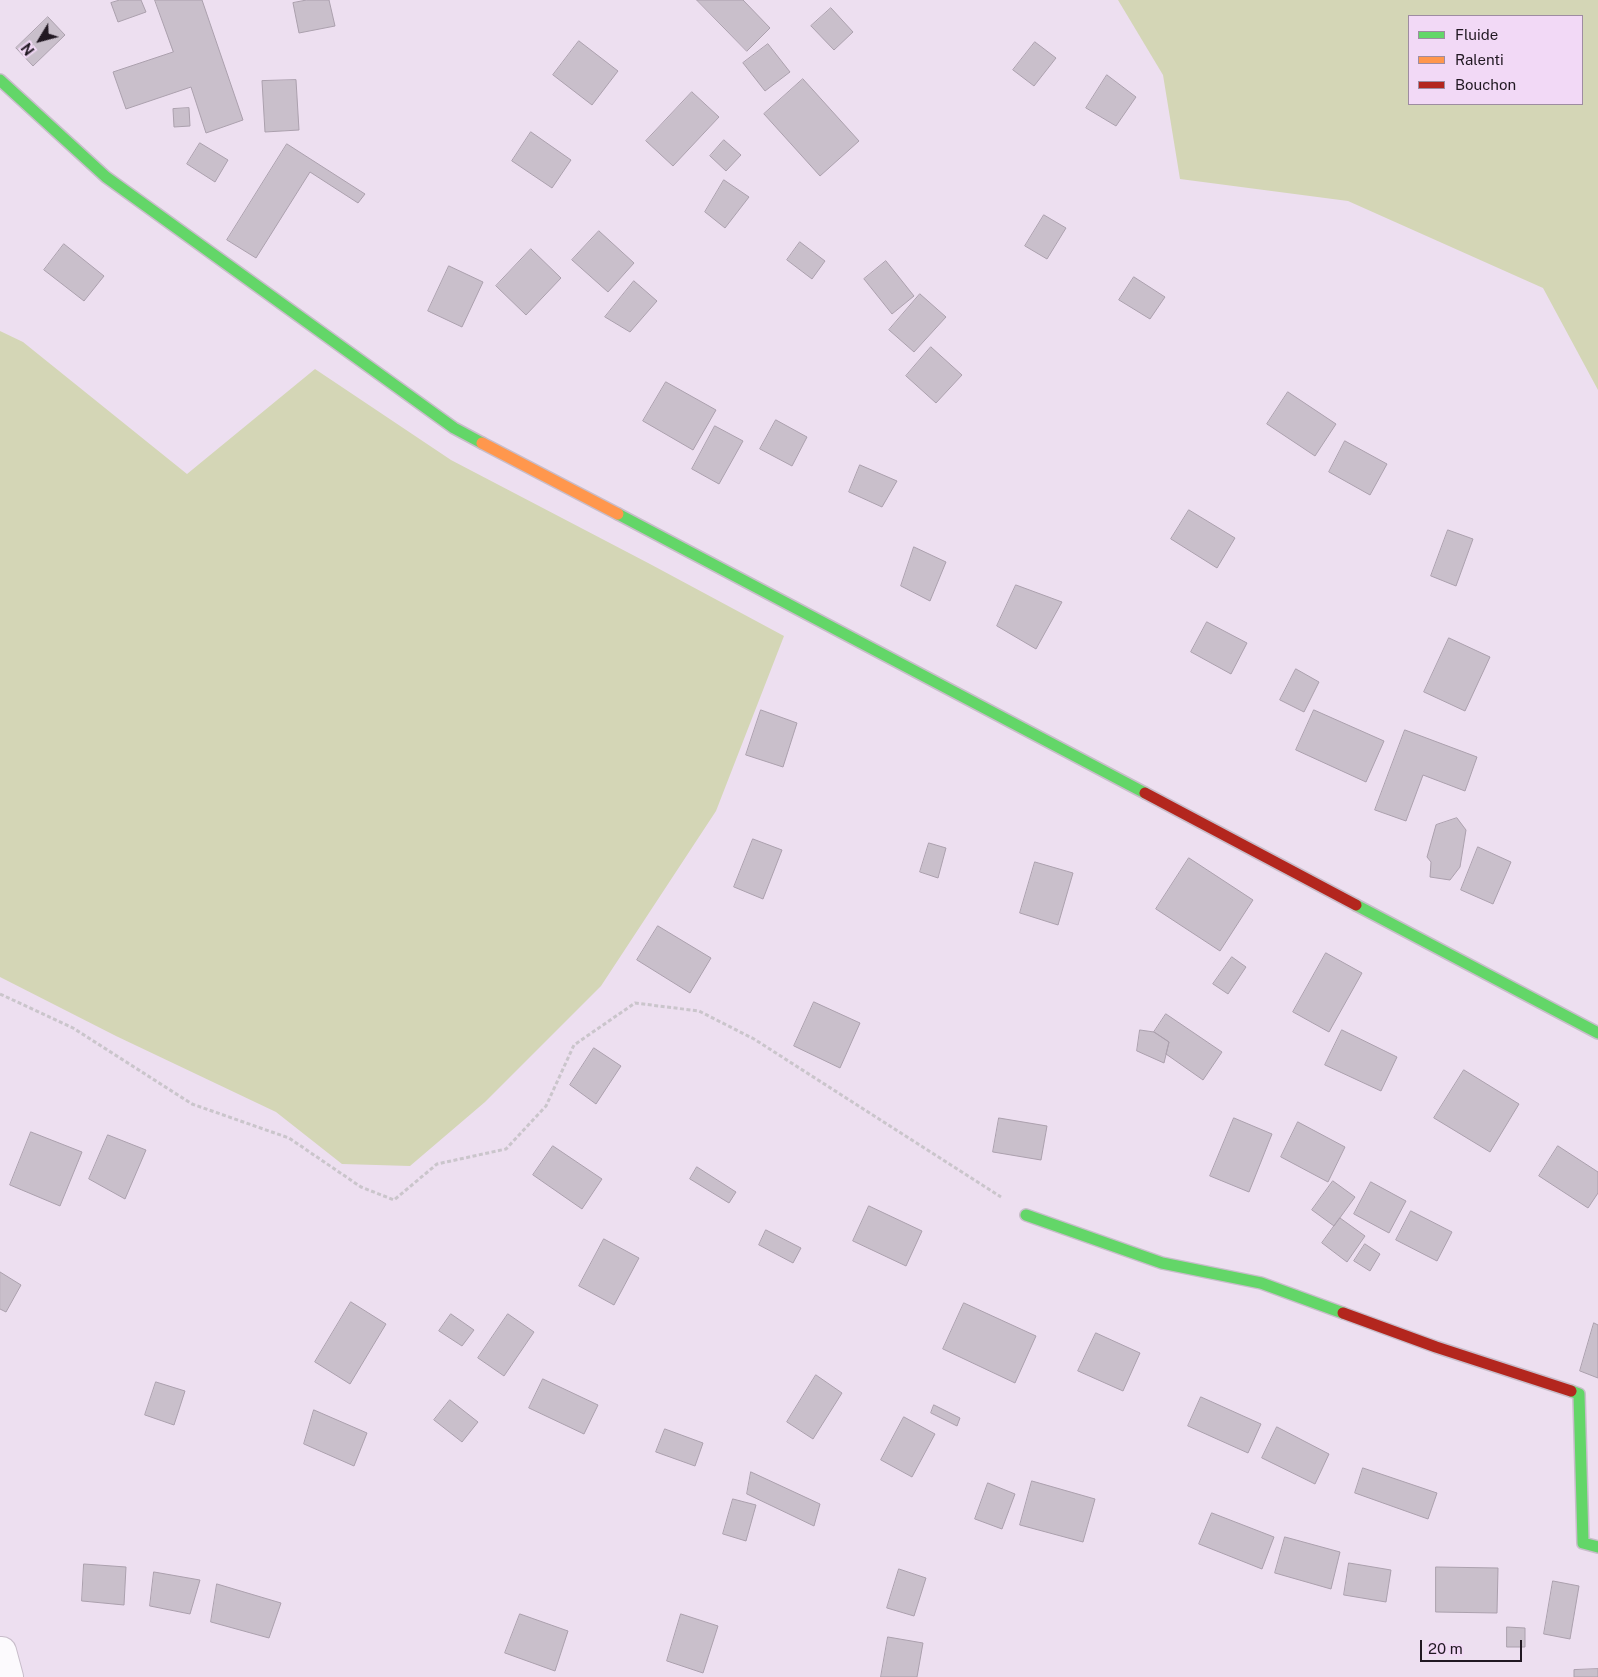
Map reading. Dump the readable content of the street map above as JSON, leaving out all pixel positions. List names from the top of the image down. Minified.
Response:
{"legend":["Fluide","Ralenti","Bouchon"],"scale_bar":"20 m","north":"bottom left"}
